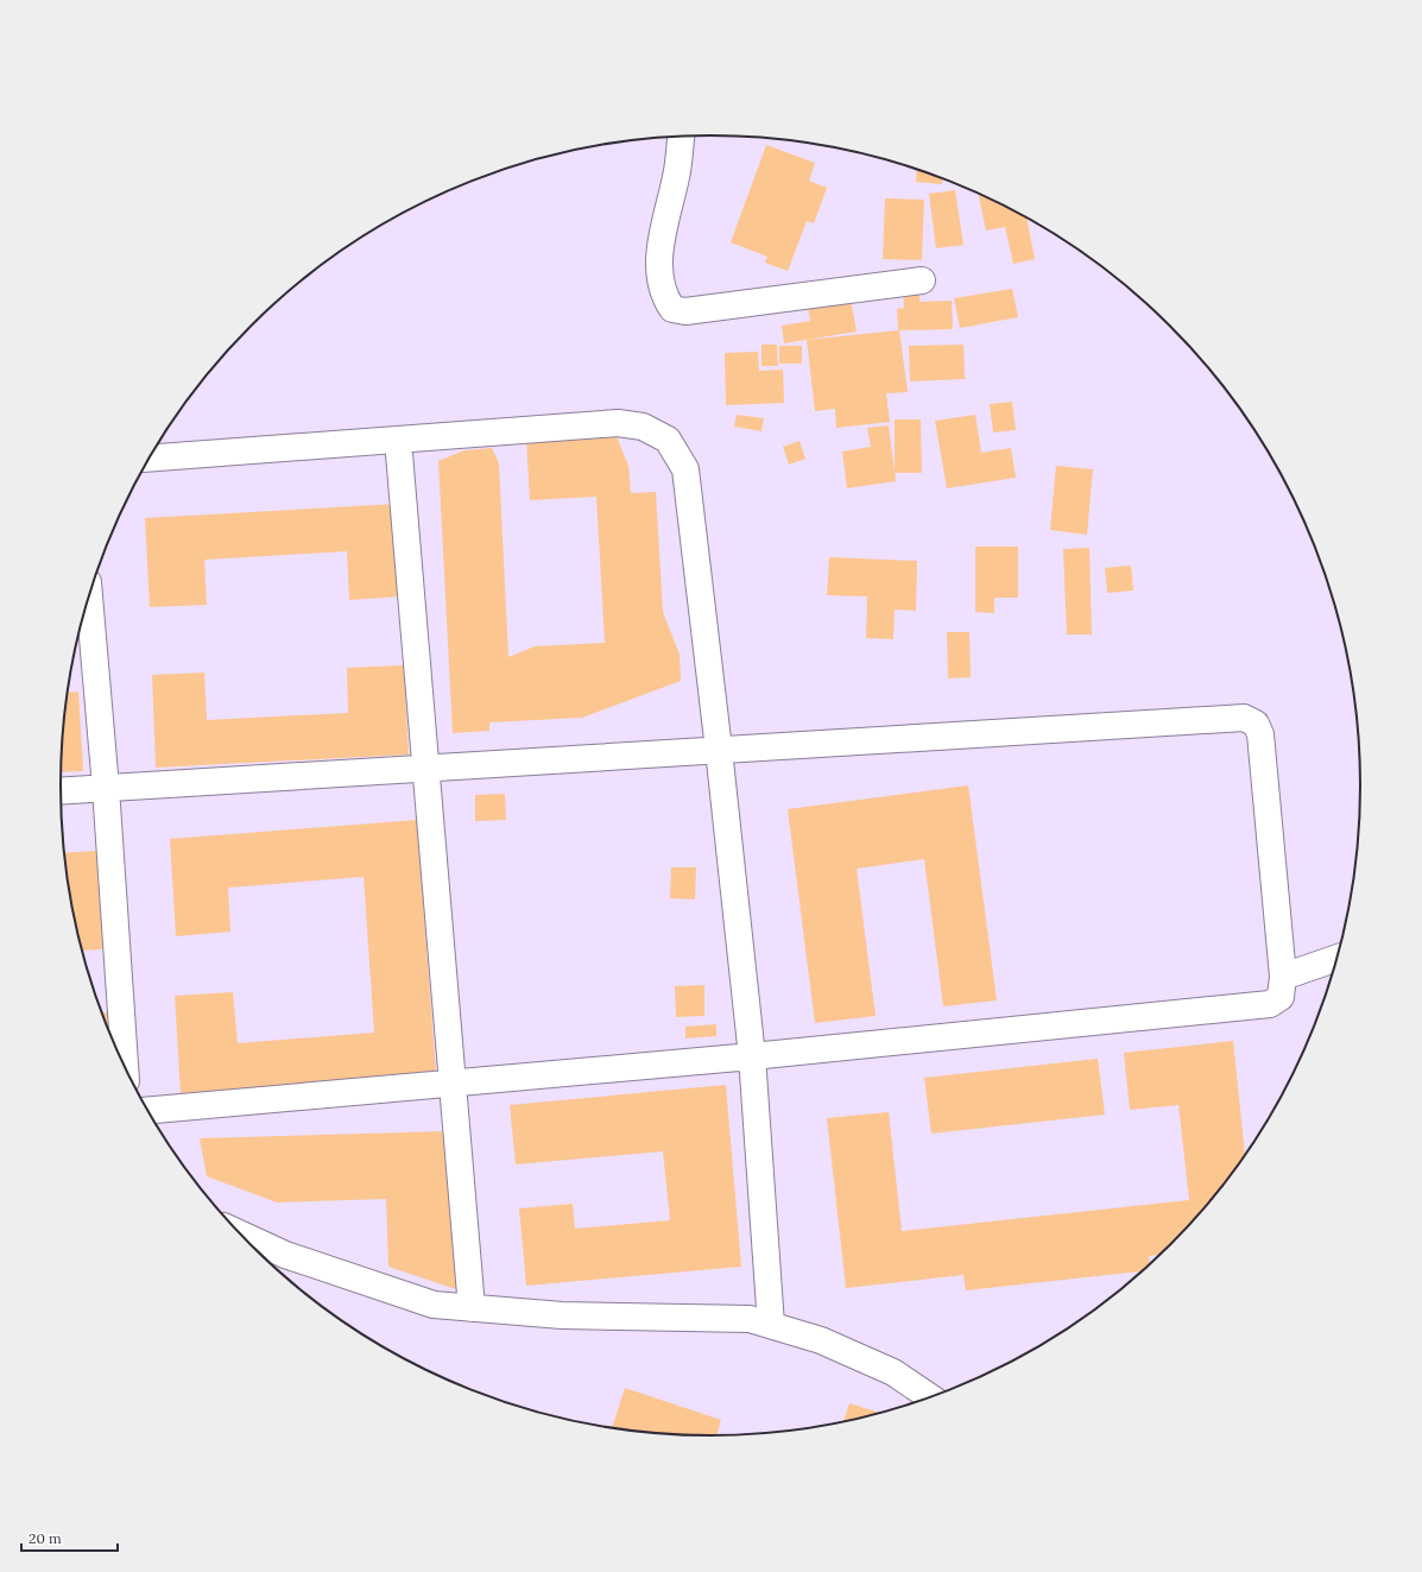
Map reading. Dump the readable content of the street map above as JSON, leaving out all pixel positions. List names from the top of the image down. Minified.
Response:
{"scale_bar":"20 m"}
